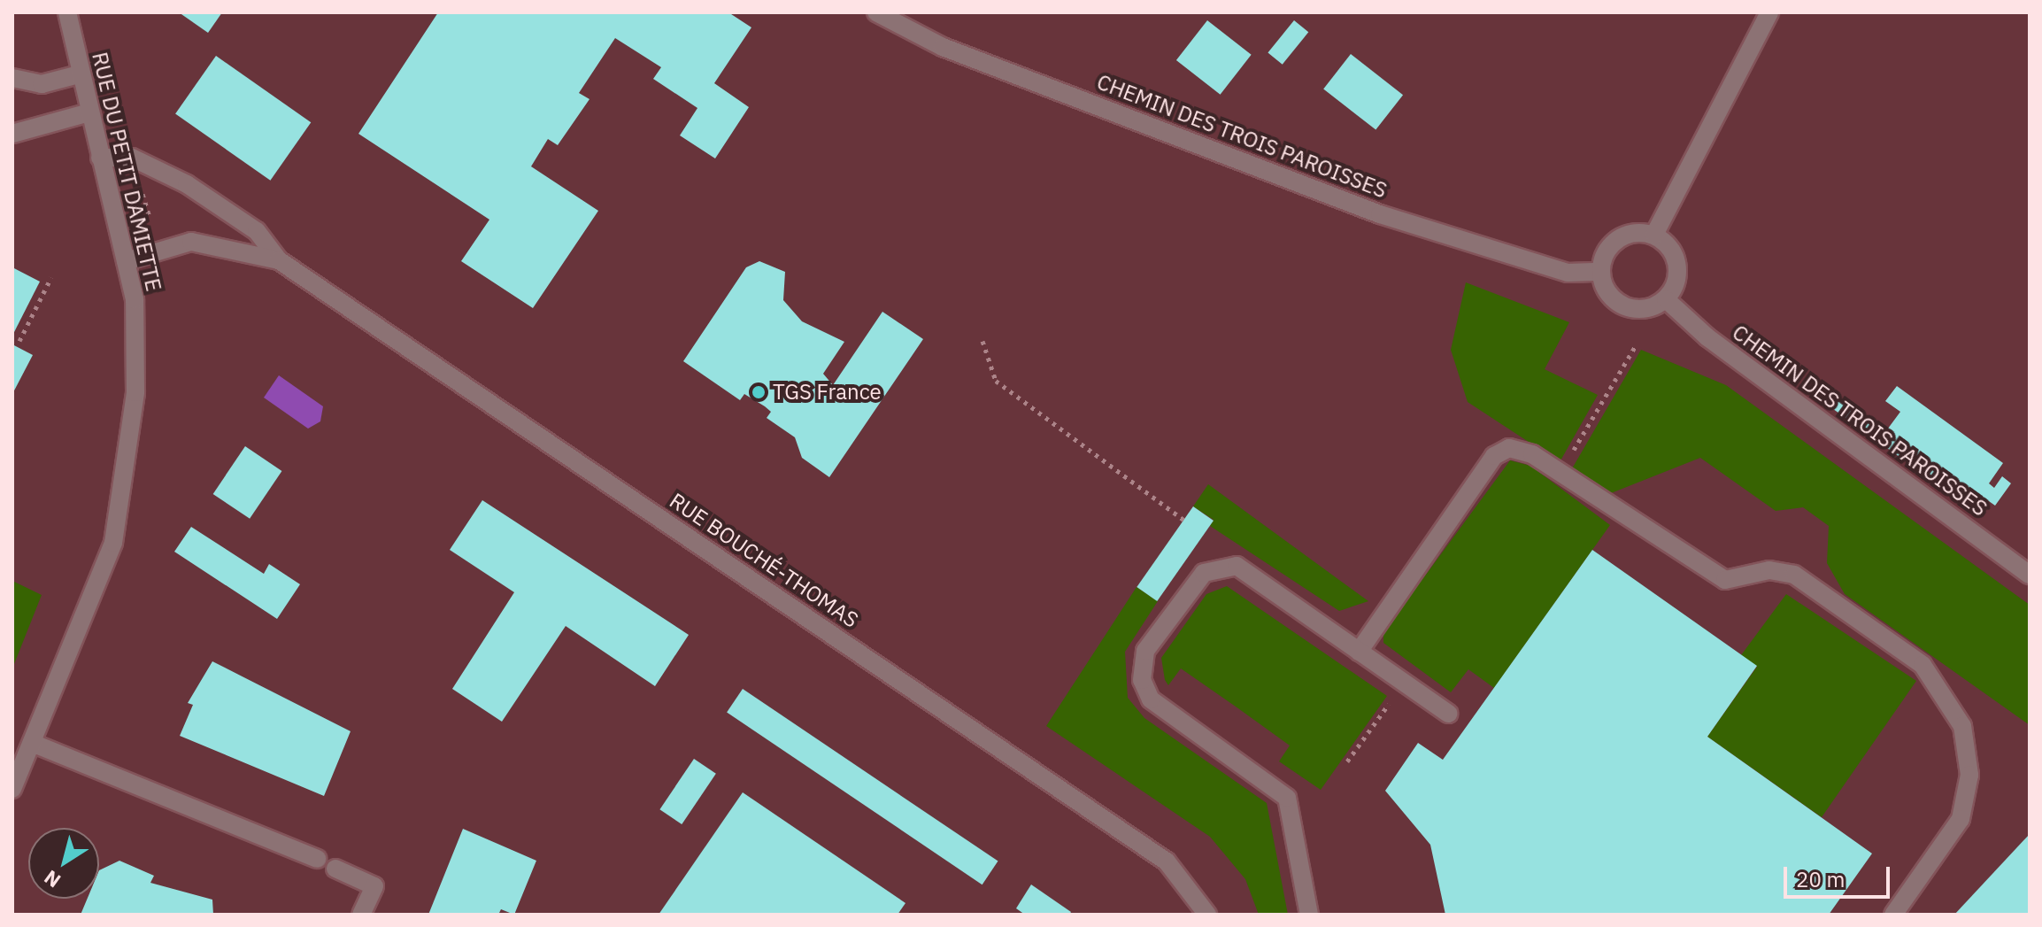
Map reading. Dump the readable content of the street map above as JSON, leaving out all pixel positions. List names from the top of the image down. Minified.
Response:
{"streets":{"street":["CHEMIN DES TROIS PAROISSES","RUE DU PETIT DAMIETTE","RUE BOUCHÉ-THOMAS"]},"crossings":[["RUE DU PETIT DAMIETTE","RUE BOUCHÉ-THOMAS"]],"places":["TGS France"],"scale_bar":"20 m","north":"bottom left"}
